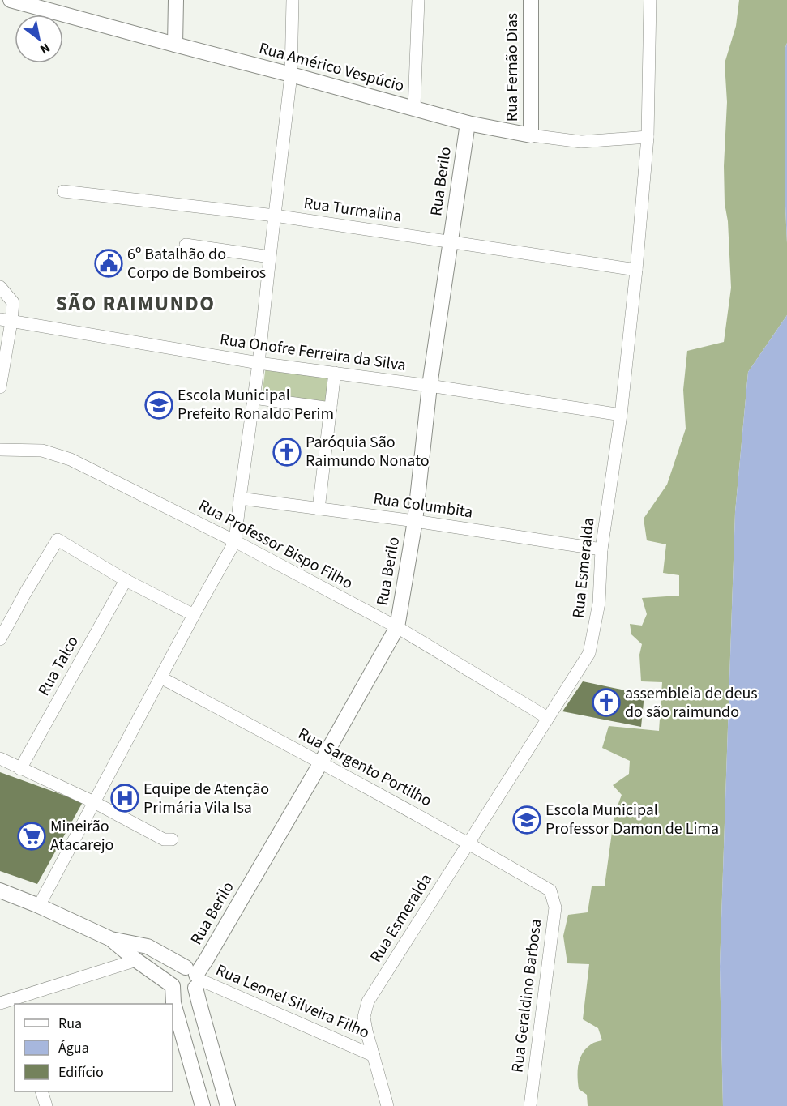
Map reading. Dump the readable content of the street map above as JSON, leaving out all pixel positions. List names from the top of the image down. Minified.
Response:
{"streets":{"street":["Rua Américo Vespúcio","Rua Fernão Dias","Rua Berilo","Rua Turmalina","Rua Onofre Ferreira da Silva","Rua Columbita","Rua Professor Bispo Filho","Rua Esmeralda","Rua Talco","Rua Sargento Portilho","Rua Geraldino Barbosa","Rua Leonel Silveira Filho"]},"crossings":[["Rua Américo Vespúcio","Rua Fernão Dias"],["Rua Américo Vespúcio","Rua Berilo"],["Rua Américo Vespúcio","Rua Esmeralda"],["Rua Berilo","Rua Turmalina"],["Rua Berilo","Rua Onofre Ferreira da Silva"],["Rua Berilo","Rua Columbita"],["Rua Berilo","Rua Professor Bispo Filho"],["Rua Berilo","Rua Sargento Portilho"],["Rua Berilo","Rua Leonel Silveira Filho"],["Rua Turmalina","Rua Esmeralda"],["Rua Onofre Ferreira da Silva","Rua Esmeralda"],["Rua Columbita","Rua Esmeralda"],["Rua Professor Bispo Filho","Rua Esmeralda"],["Rua Esmeralda","Rua Sargento Portilho"],["Rua Esmeralda","Rua Leonel Silveira Filho"],["Rua Sargento Portilho","Rua Geraldino Barbosa"]],"districts":["SÃO RAIMUNDO"],"places":{"public building":["6º Batalhão do Corpo de Bombeiros"],"school or university":["Escola Municipal Prefeito Ronaldo Perim","Escola Municipal Professor Damon de Lima"],"church":["Paróquia São Raimundo Nonato","assembleia de deus do são raimundo"],"hospital":["Equipe de Atenção Primária Vila Isa"],"supermarket":["Mineirão Atacarejo"]},"legend":["Rua","Água","Edifício"],"north":"bottom right"}
